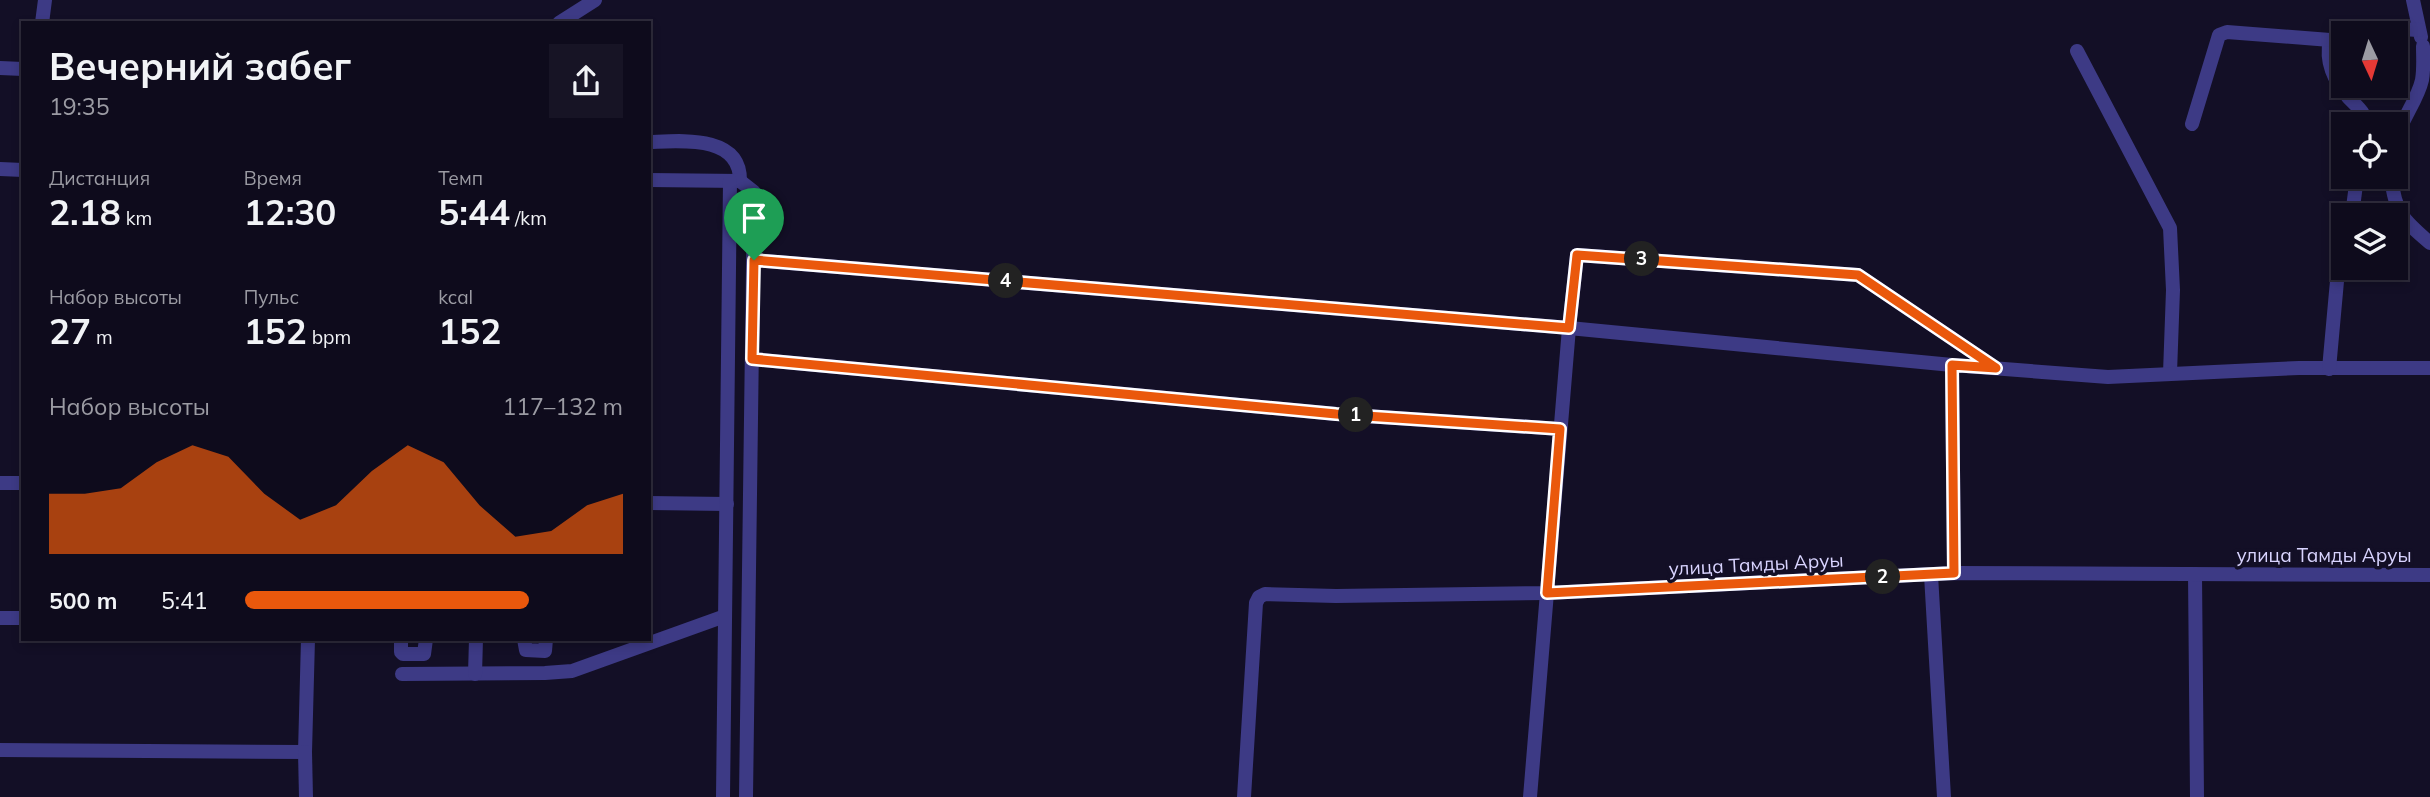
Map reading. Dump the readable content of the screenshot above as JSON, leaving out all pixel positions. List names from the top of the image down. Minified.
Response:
{"streets":{"street":["улица Тамды Аруы"]},"north":"bottom","page":{"heading":["Вечерний забег","19:35"],"stats":[["Дистанция","2.18 km"],["Время","12:30"],["Темп","5:44 /km"],["Набор высоты","27 m"],["Пульс","152 bpm"],["kcal","152"]],"pins":["3","4","1","2"],"chart":["Набор высоты","117–132 m"],"list":[{"name":"500 m","note":"5:41"}]}}
